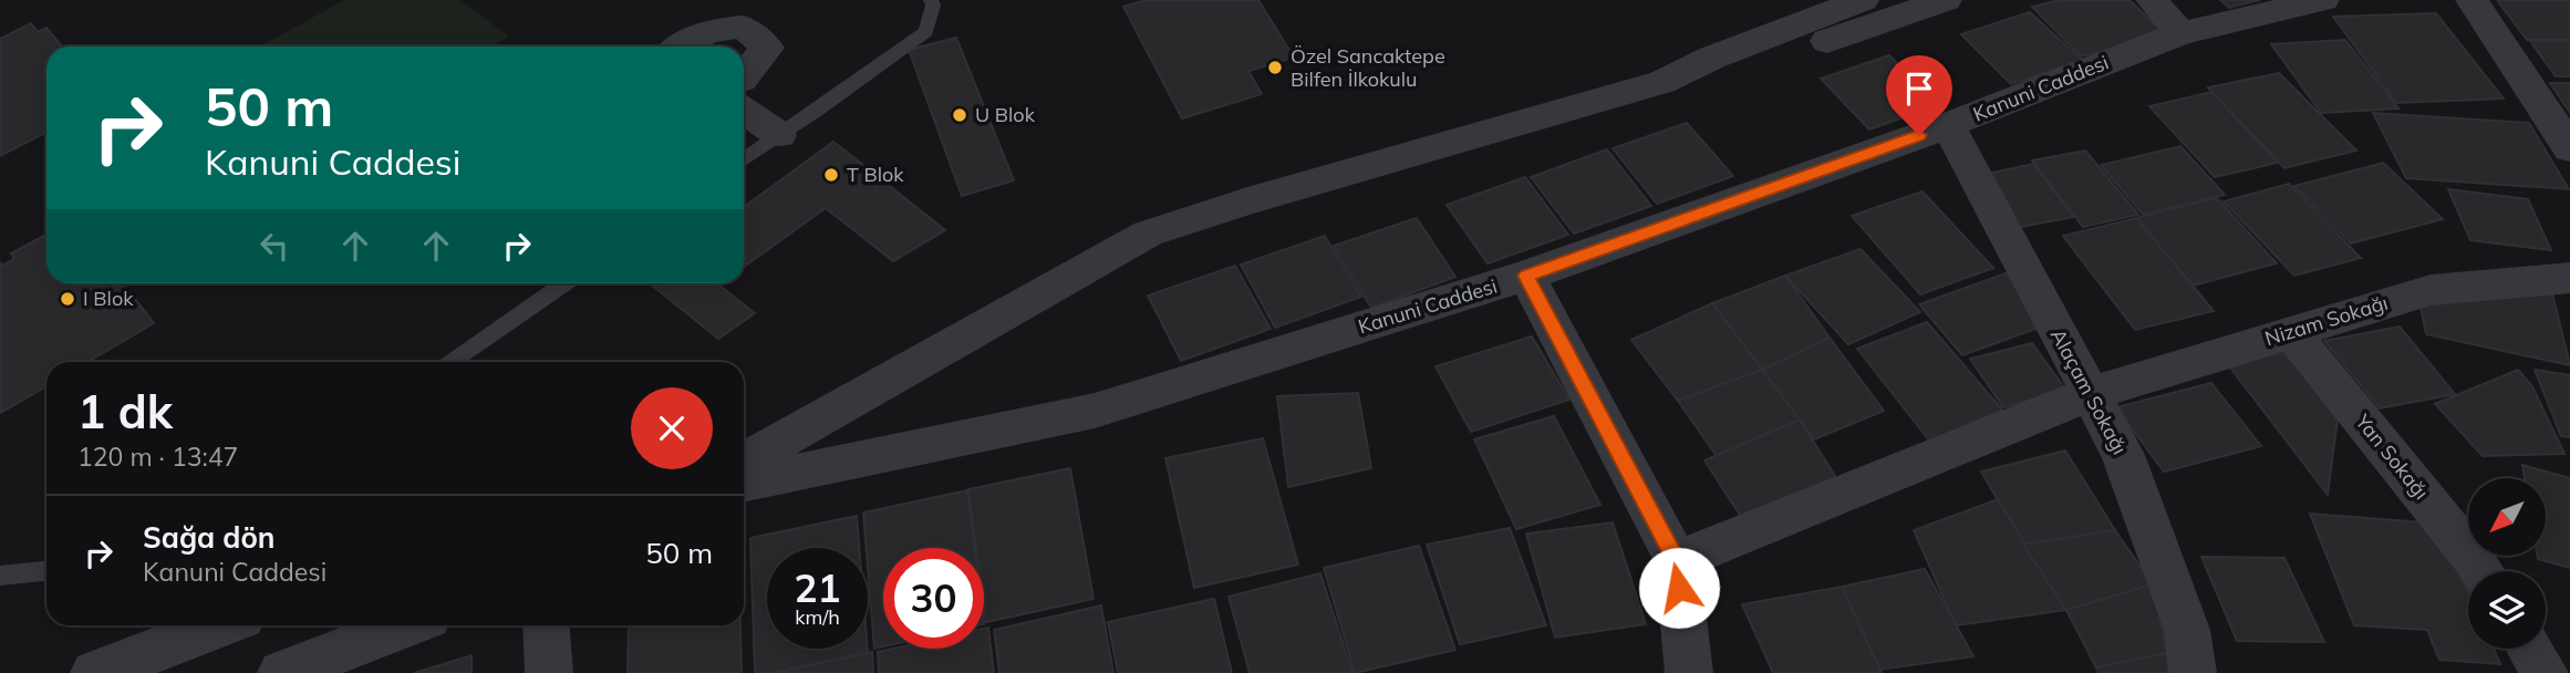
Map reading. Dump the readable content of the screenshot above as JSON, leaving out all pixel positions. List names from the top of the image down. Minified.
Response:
{"streets":{"street":["Kanuni Caddesi","Nizam Sokağı","Alaçam Sokağı","Yan Sokağı"]},"crossings":[["Kanuni Caddesi","Alaçam Sokağı"],["Nizam Sokağı","Alaçam Sokağı"],["Nizam Sokağı","Yan Sokağı"]],"places":["Özel Sancaktepe Bilfen İlkokulu","U Blok","T Blok","I Blok"],"north":"bottom left","page":{"turn":["50 m","Kanuni Caddesi"],"heading":["1 dk","120 m · 13:47"],"list":[{"name":"Sağa dön","note":"Kanuni Caddesi","value":"50 m"}],"speed":"21 km/h","limit":"30"}}
